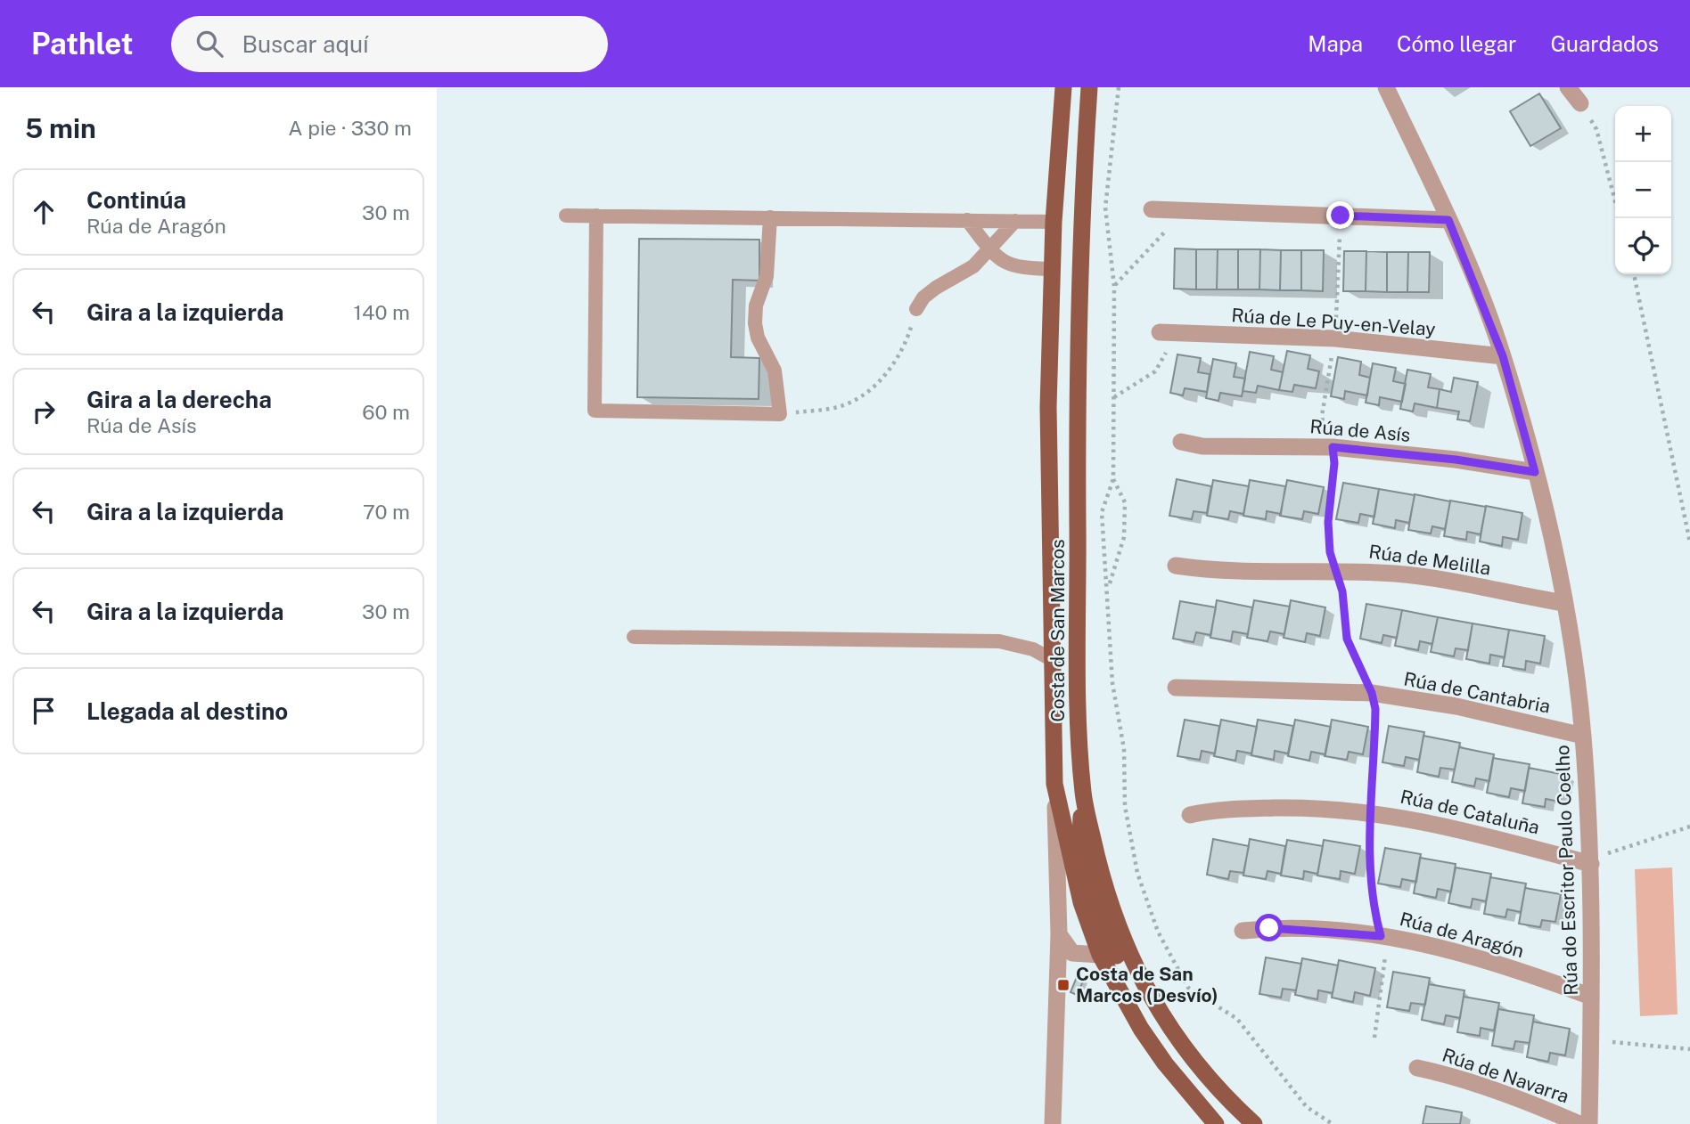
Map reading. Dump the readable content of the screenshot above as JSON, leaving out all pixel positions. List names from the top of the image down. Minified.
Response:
{"streets":{"main road":["Costa de San Marcos"],"street":["Rúa de Le Puy-en-Velay","Rúa de Asís","Rúa de Melilla","Rúa de Cantabria","Rúa de Cataluña","Rúa do Escritor Paulo Coelho","Rúa de Aragón","Rúa de Navarra"]},"crossings":[["Rúa de Le Puy-en-Velay","Rúa do Escritor Paulo Coelho"],["Rúa de Asís","Rúa do Escritor Paulo Coelho"],["Rúa de Melilla","Rúa do Escritor Paulo Coelho"],["Rúa de Cantabria","Rúa do Escritor Paulo Coelho"],["Rúa de Cataluña","Rúa do Escritor Paulo Coelho"],["Rúa do Escritor Paulo Coelho","Rúa de Aragón"]],"places":{"transit":["Costa de San Marcos (Desvío)"]},"page":{"header":"Pathlet","search":"Buscar aquí","nav":["Mapa","Cómo llegar","Guardados"],"heading":["5 min","A pie · 330 m"],"map_buttons":["+","−"],"list":[["Continúa","Rúa de Aragón","30 m"],["Gira a la izquierda","140 m"],["Gira a la derecha","Rúa de Asís","60 m"],["Gira a la izquierda","70 m"],["Gira a la izquierda","30 m"],"Llegada al destino"]}}
